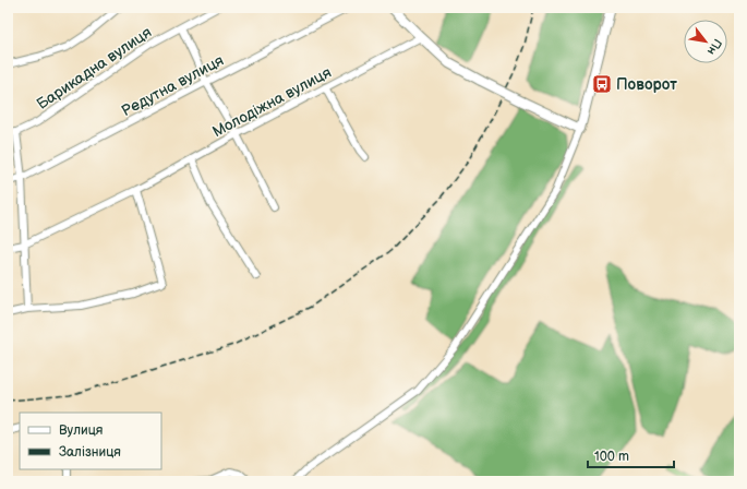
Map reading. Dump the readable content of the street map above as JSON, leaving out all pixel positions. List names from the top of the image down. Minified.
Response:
{"streets":{"street":["Барикадна вулиця","Редутна вулиця","Молодіжна вулиця"]},"places":{"bus stop":["Поворот"]},"legend":["Вулиця","Залізниця"],"scale_bar":"100 m","north":"bottom right"}
